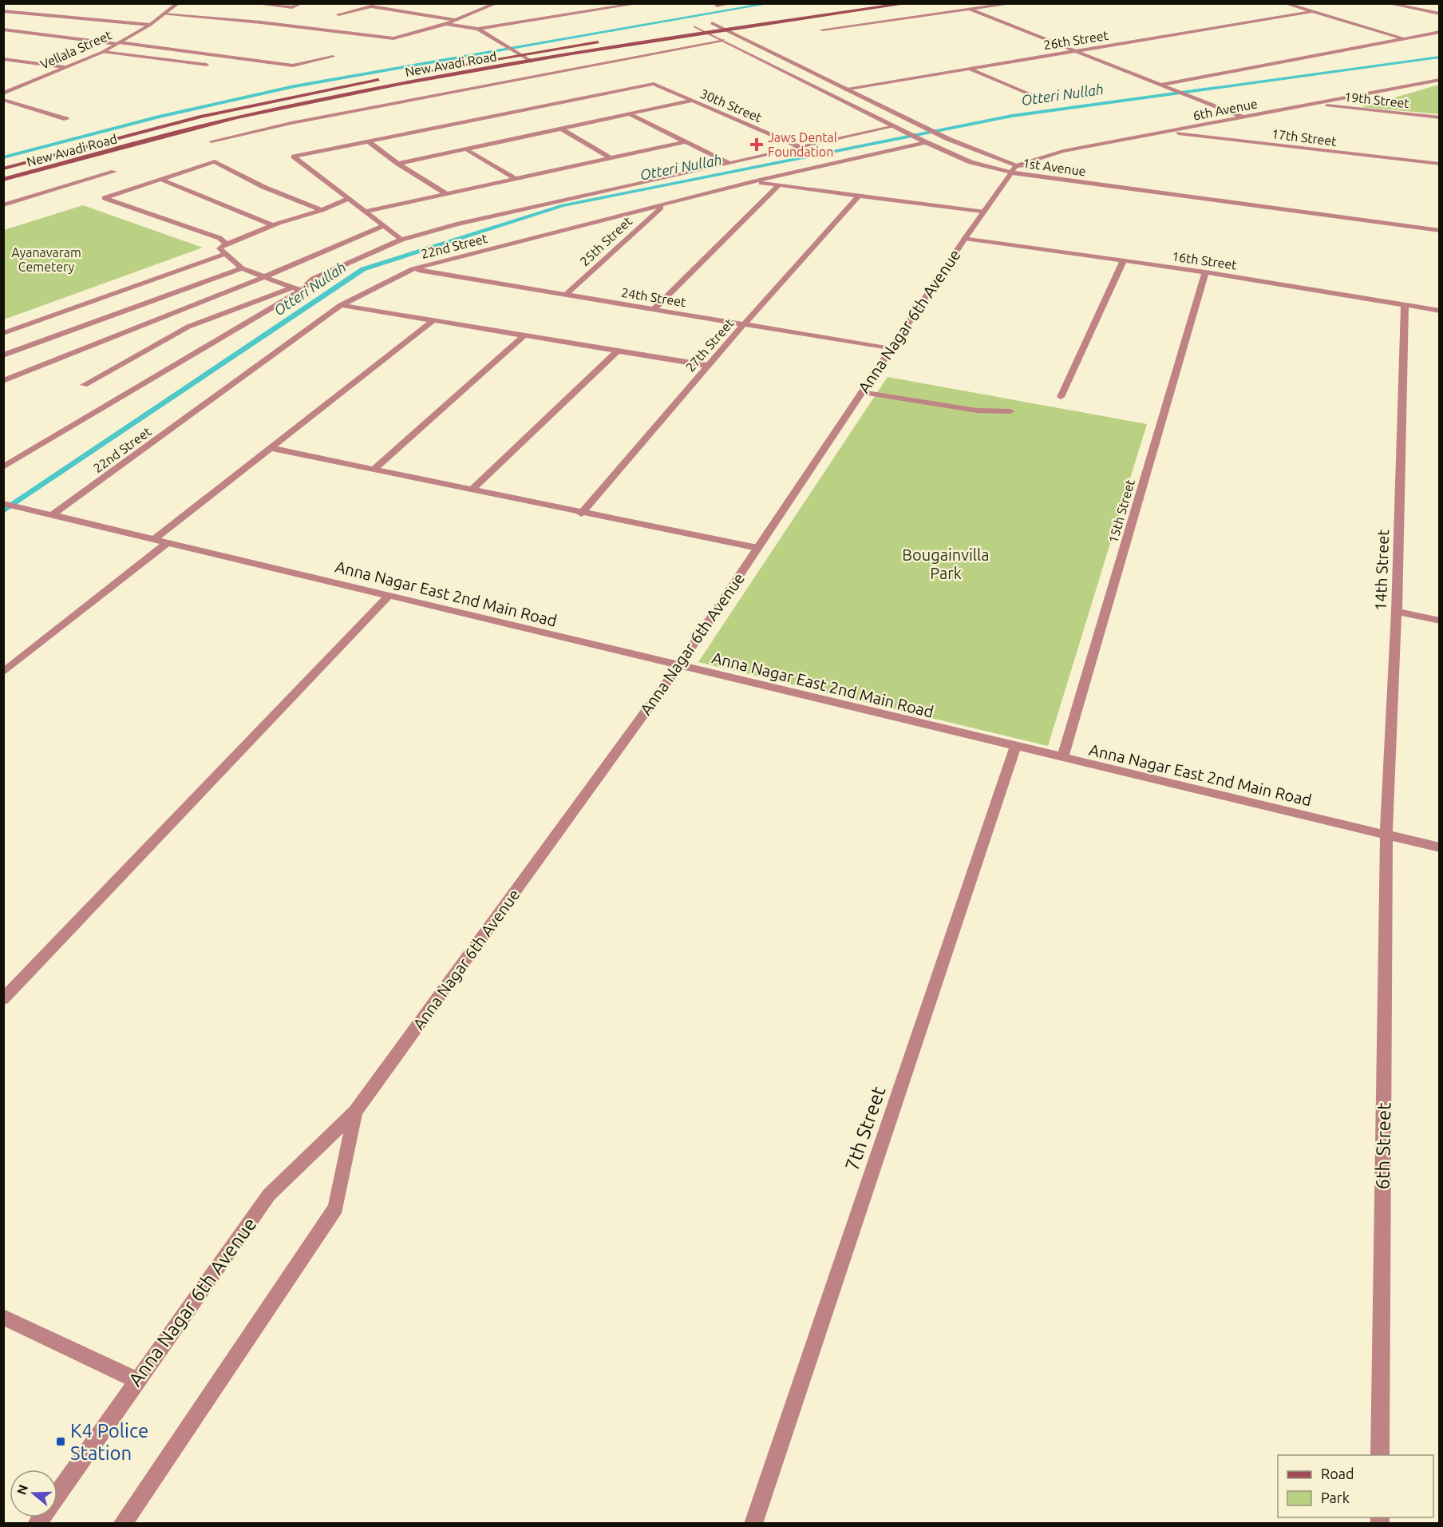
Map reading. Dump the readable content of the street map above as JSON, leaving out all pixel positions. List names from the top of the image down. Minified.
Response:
{"streets":{"main road":["New Avadi Road"],"street":["26th Street","Vellala Street","19th Street","30th Street","6th Avenue","17th Street","1st Avenue","25th Street","22nd Street","16th Street","24th Street","Anna Nagar 6th Avenue","27th Street","15th Street","14th Street","Anna Nagar East 2nd Main Road","7th Street","6th Street"]},"crossings":[["26th Street","1st Avenue"],["New Avadi Road","1st Avenue"],["19th Street","6th Avenue"],["6th Avenue","17th Street"],["6th Avenue","1st Avenue"],["6th Avenue","Anna Nagar 6th Avenue"],["1st Avenue","22nd Street"],["1st Avenue","Anna Nagar 6th Avenue"],["25th Street","22nd Street"],["25th Street","24th Street"],["22nd Street","24th Street"],["22nd Street","Anna Nagar East 2nd Main Road"],["16th Street","Anna Nagar 6th Avenue"],["16th Street","15th Street"],["16th Street","14th Street"],["24th Street","Anna Nagar 6th Avenue"],["24th Street","27th Street"],["Anna Nagar 6th Avenue","Anna Nagar East 2nd Main Road"],["15th Street","Anna Nagar East 2nd Main Road"],["14th Street","Anna Nagar East 2nd Main Road"],["14th Street","6th Street"],["Anna Nagar East 2nd Main Road","7th Street"],["Anna Nagar East 2nd Main Road","6th Street"]],"water":["Otteri Nullah"],"parks":["Ayanavaram Cemetery","Bougainvilla Park"],"places":{"health":["Jaws Dental Foundation"],"transit":["K4 Police Station"]},"legend":["Road","Park"],"north":"left"}
